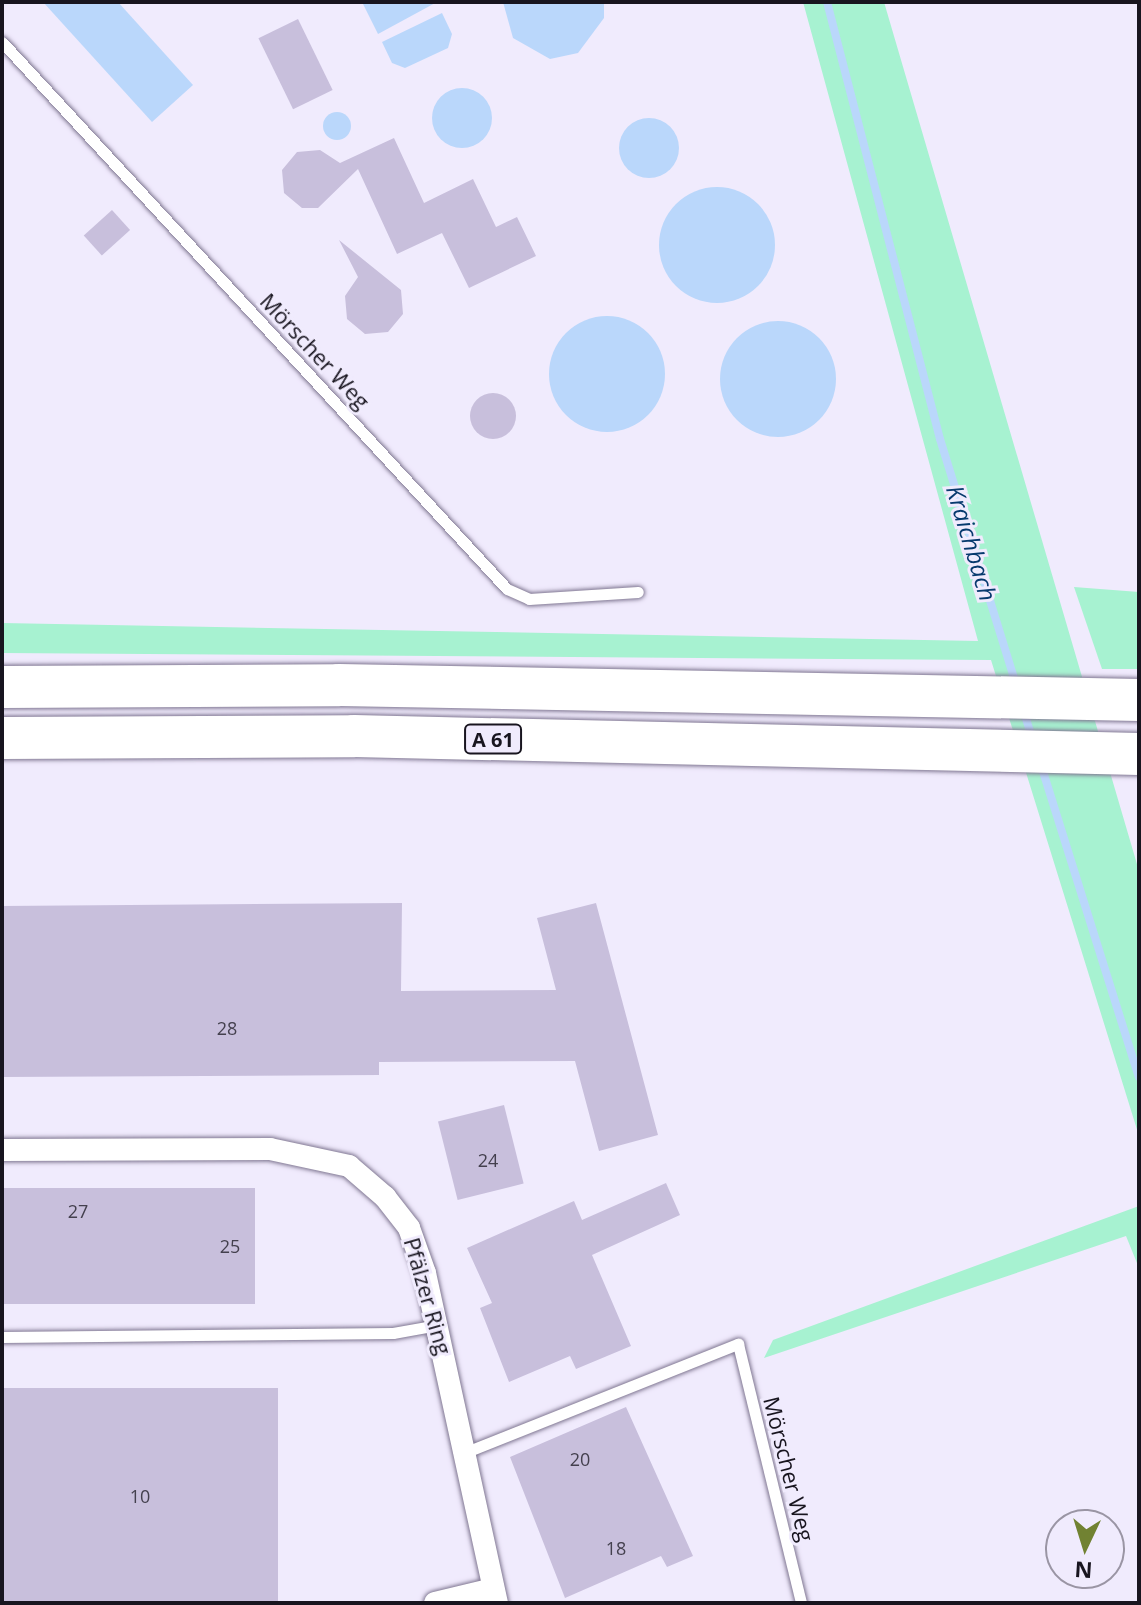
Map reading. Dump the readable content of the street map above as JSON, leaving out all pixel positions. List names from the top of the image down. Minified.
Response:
{"streets":{"highway":["A 61"],"street":["Pfälzer Ring"],"lane":["Mörscher Weg"]},"crossings":[["Mörscher Weg","Pfälzer Ring"]],"water":["Kraichbach"],"house_numbers":["28","24","27","25","20","10","18"],"north":"bottom"}
